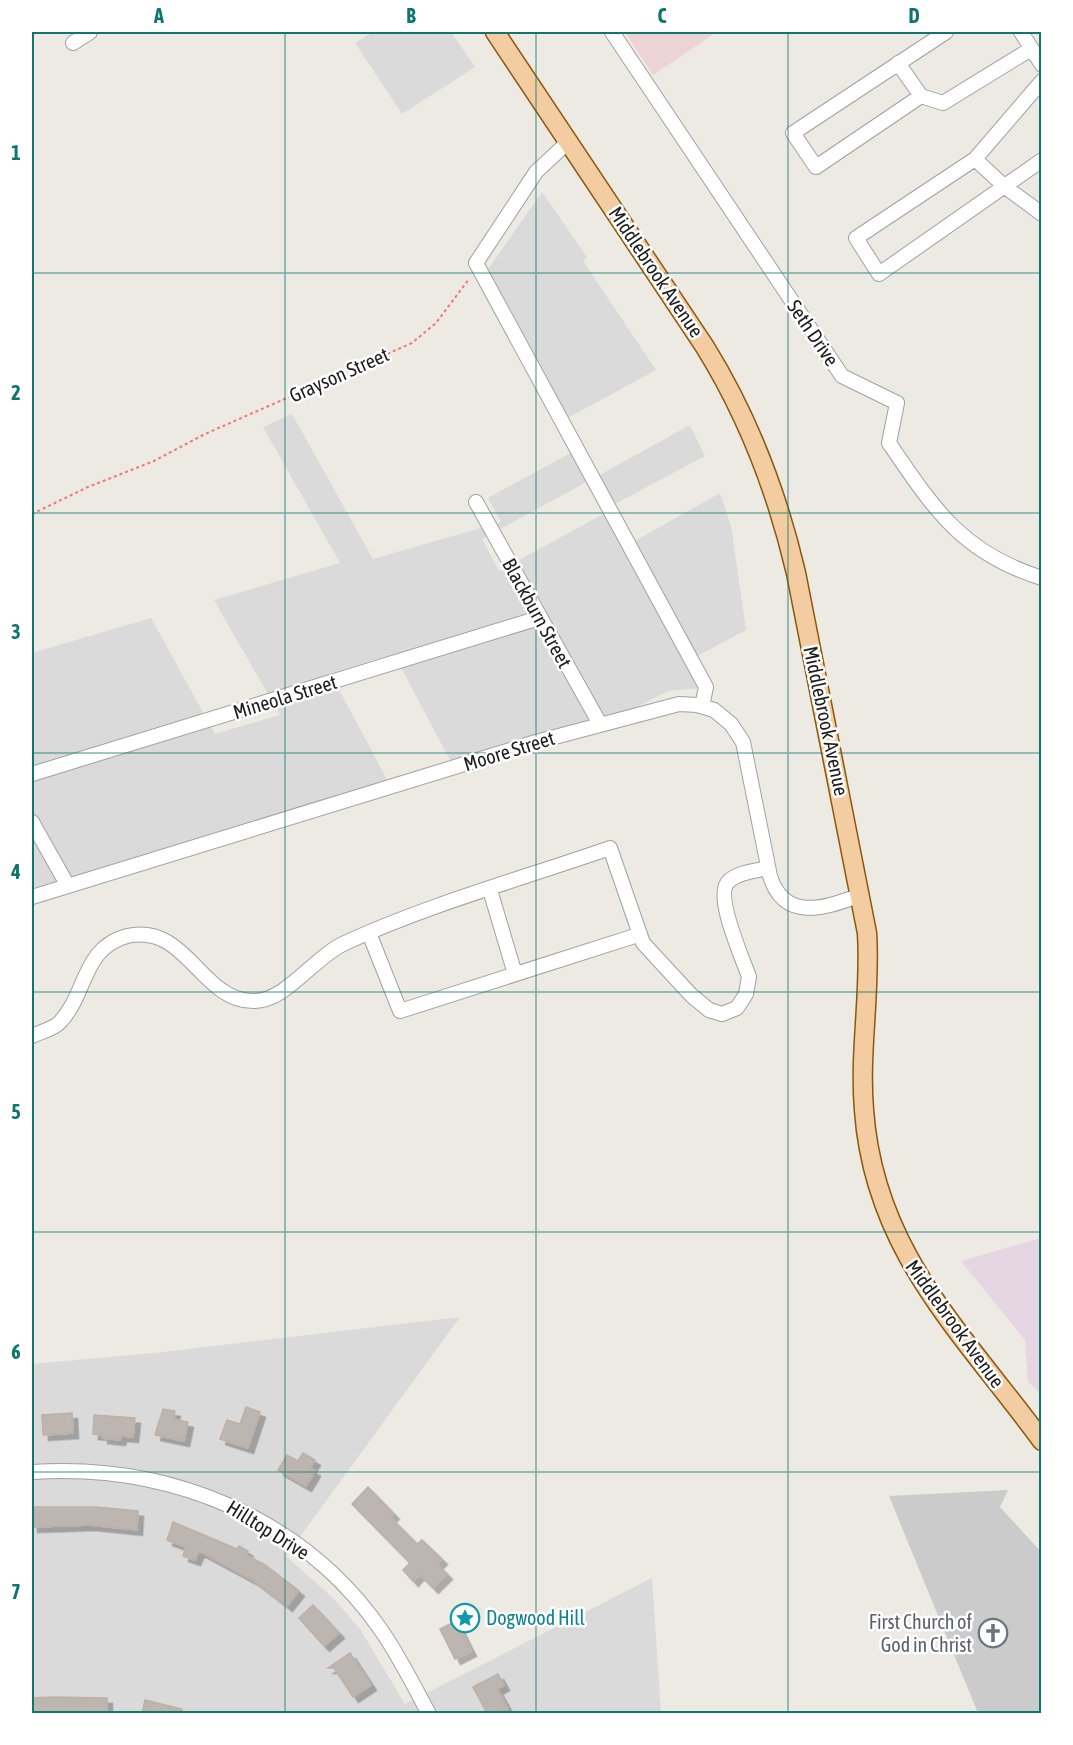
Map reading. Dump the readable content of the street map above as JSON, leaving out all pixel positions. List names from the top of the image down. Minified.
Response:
{"streets":{"main road":["Middlebrook Avenue"],"street":["Seth Drive","Blackburn Street","Mineola Street","Moore Street","Hilltop Drive"],"path":["Grayson Street"]},"crossings":[["Blackburn Street","Mineola Street"],["Blackburn Street","Moore Street"]],"places":{"place":["Dogwood Hill"],"church":["First Church of God in Christ"]},"grid":{"columns":["A","B","C","D"],"rows":["1","2","3","4","5","6","7"]}}
